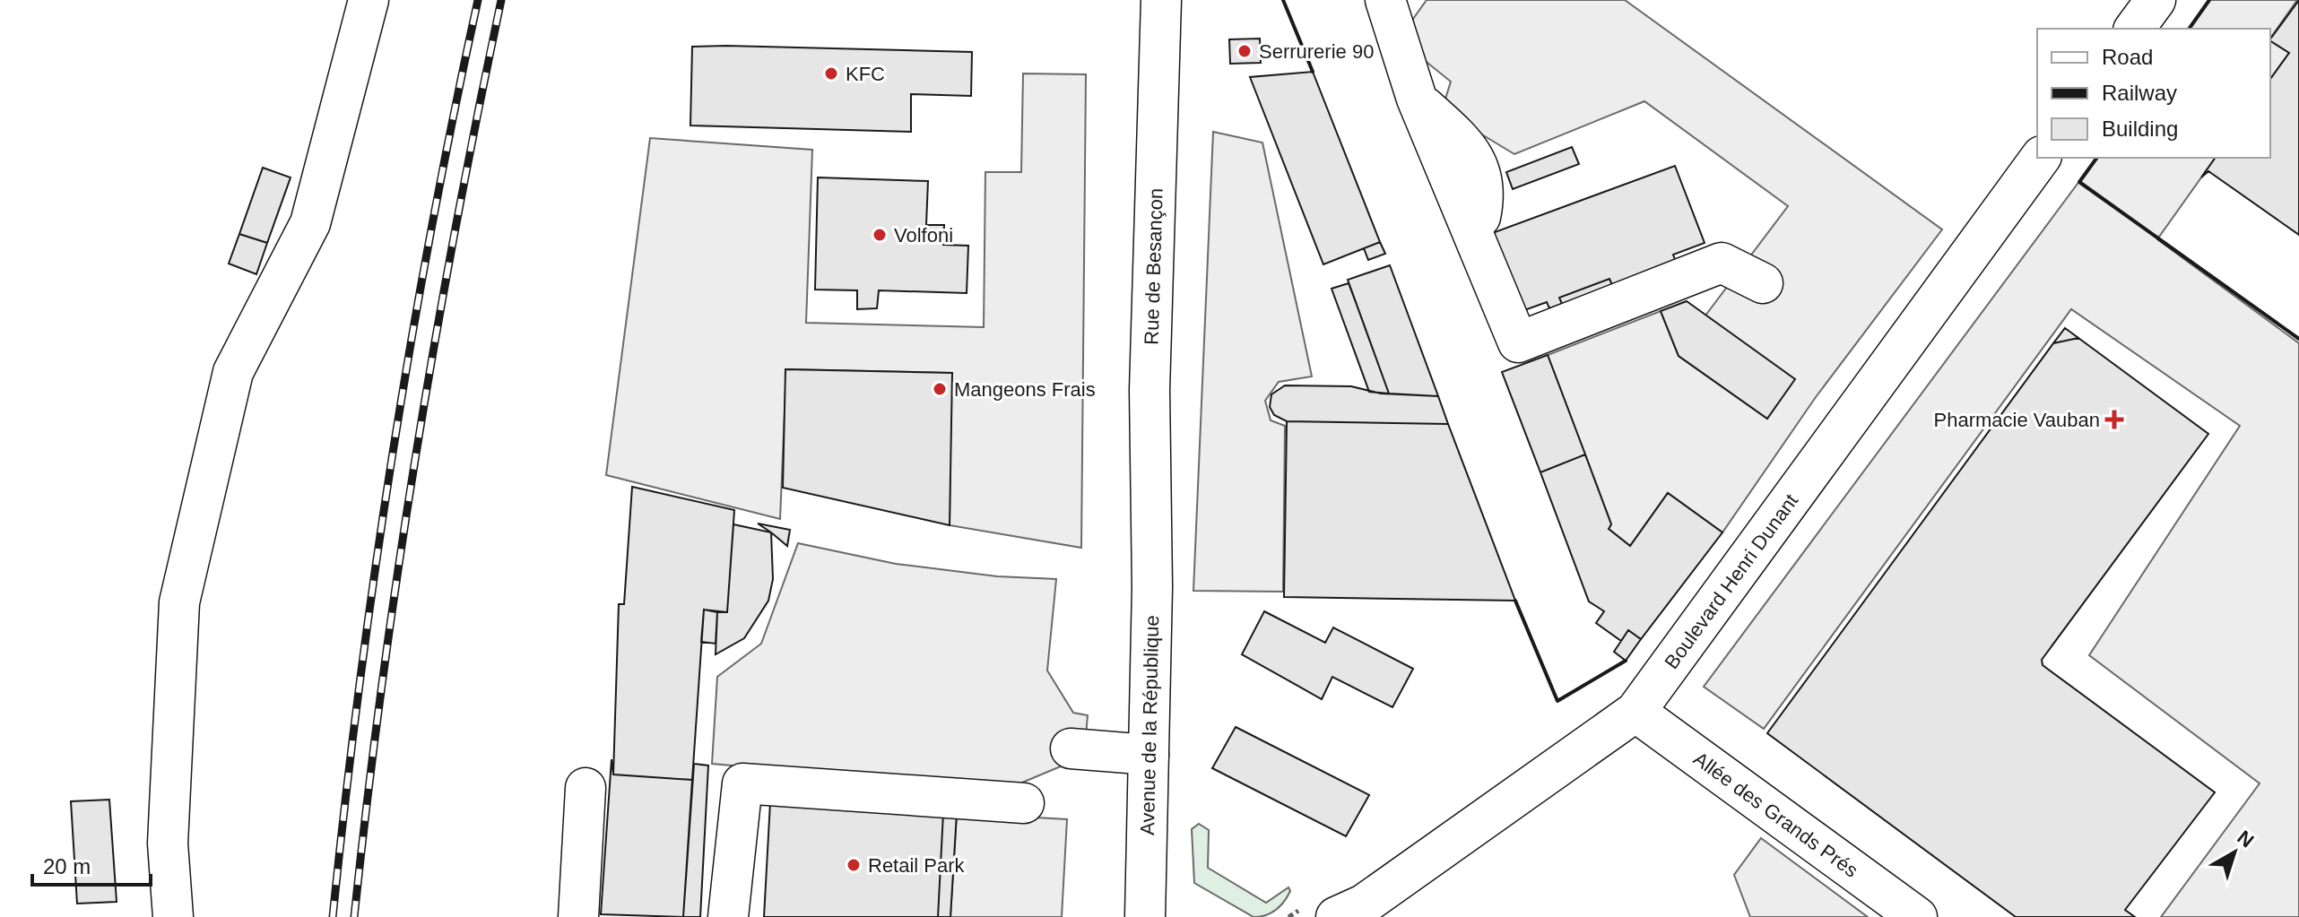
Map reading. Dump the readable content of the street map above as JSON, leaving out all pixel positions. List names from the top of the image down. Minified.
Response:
{"streets":{"main road":["Rue de Besançon","Boulevard Henri Dunant","Avenue de la République","Allée des Grands Prés"]},"crossings":[["Rue de Besançon","Avenue de la République"],["Boulevard Henri Dunant","Allée des Grands Prés"]],"places":{"other":["Serrurerie 90","KFC","Volfoni","Mangeons Frais","Retail Park"],"health":["Pharmacie Vauban"]},"legend":["Road","Railway","Building"],"scale_bar":"20 m","north":"top right"}
